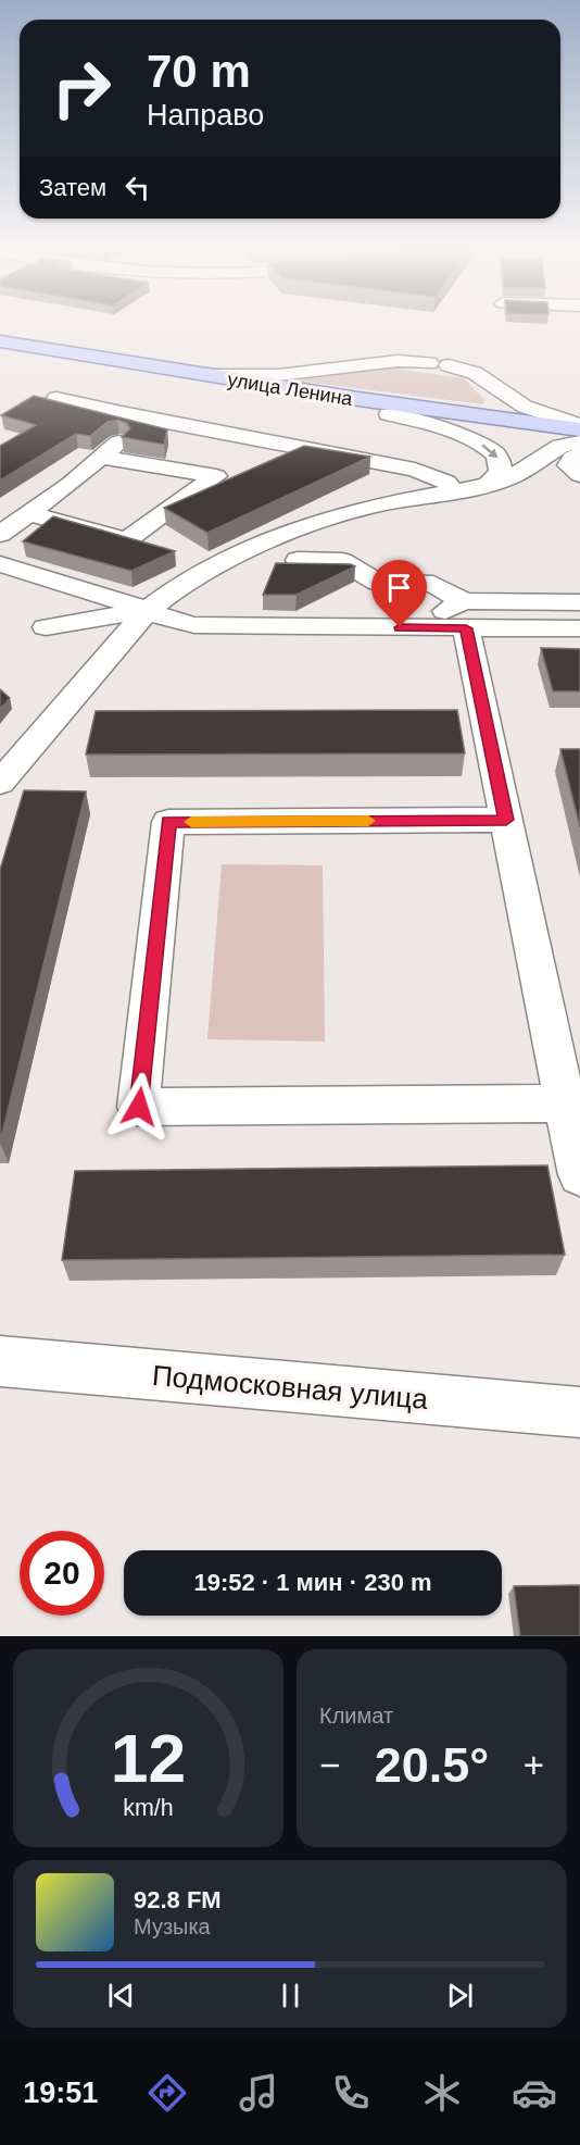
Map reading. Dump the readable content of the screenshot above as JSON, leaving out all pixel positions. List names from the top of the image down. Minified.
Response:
{"streets":{"main road":["улица Ленина"],"street":["Подмосковная улица"]},"page":{"turn":["70 m","Направо"],"then":"Затем","limit":"20","trip":"19:52 · 1 мин · 230 m","tile":"Климат","heat":["−","20.5°","+"],"song":["92.8 FM","Музыка"],"tabs":"19:51","gauge":["12","km/h"]}}
